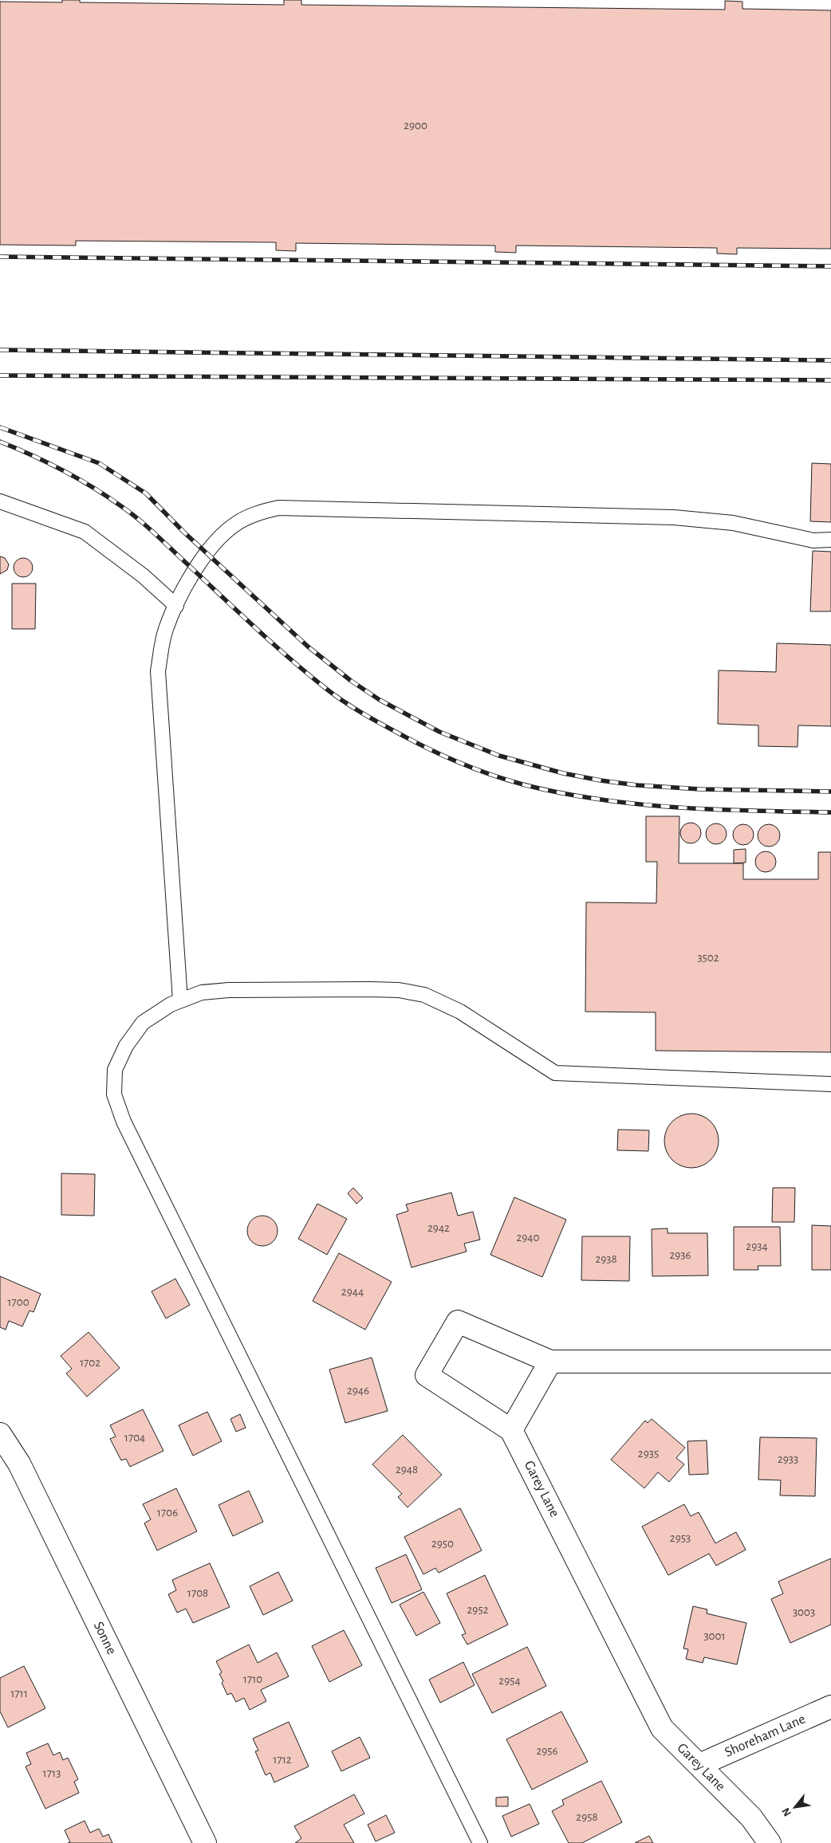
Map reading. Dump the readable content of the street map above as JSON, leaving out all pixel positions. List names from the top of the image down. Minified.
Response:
{"streets":{"street":["Garey Lane","Sonne","Shoreham Lane"]},"crossings":[["Garey Lane","Shoreham Lane"]],"house_numbers":["2900","3502","2942","2940","2934","2936","2938","2944","1700","1702","2946","1704","2935","2933","2948","1706","2953","2950","1708","2952","3003","3001","1710","2954","1711","2956","1712","1713","2958"],"north":"bottom left"}
